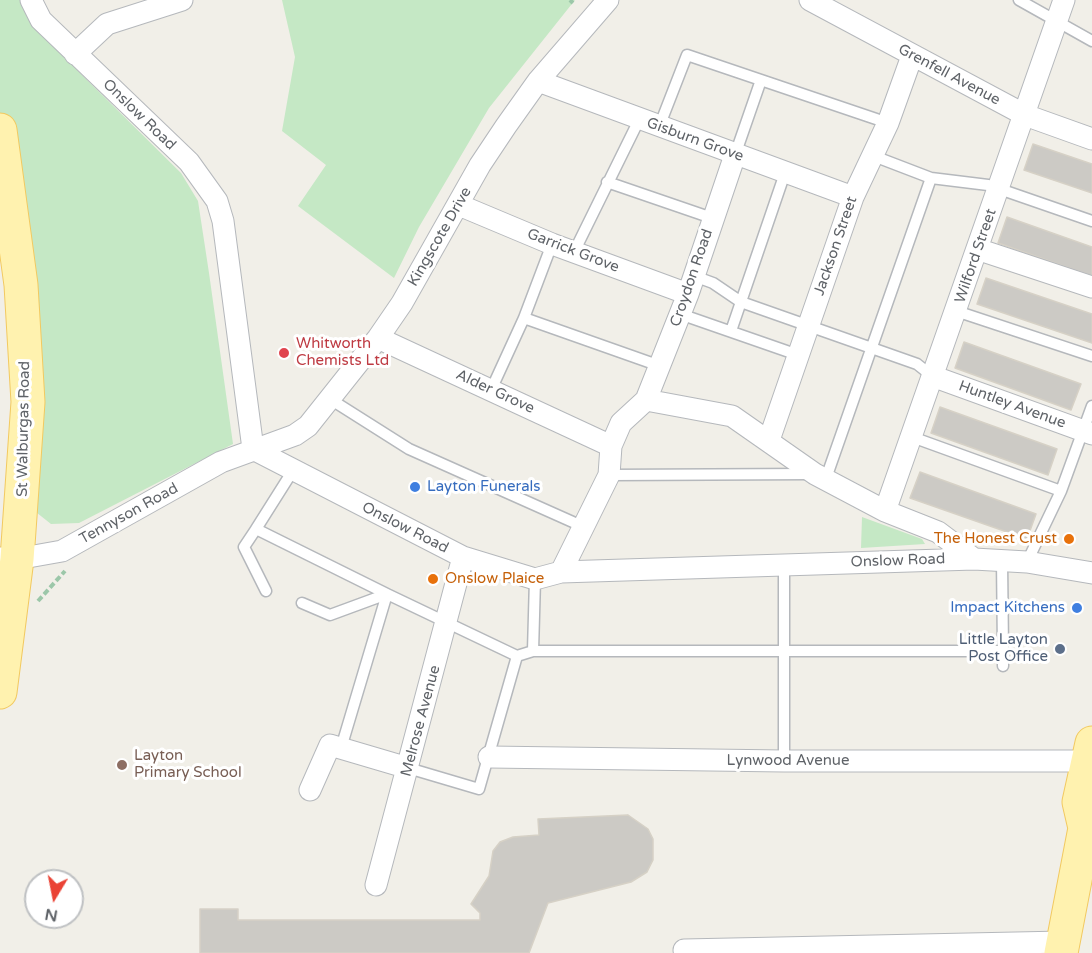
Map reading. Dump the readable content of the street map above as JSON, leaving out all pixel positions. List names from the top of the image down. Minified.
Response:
{"streets":{"main road":["St Walburgas Road"],"street":["Grenfell Avenue","Onslow Road","Gisburn Grove","Kingscote Drive","Jackson Street","Garrick Grove","Wilford Street","Croydon Road","Alder Grove","Huntley Avenue","Tennyson Road","Melrose Avenue","Lynwood Avenue"]},"crossings":[["Grenfell Avenue","Jackson Street"],["Grenfell Avenue","Wilford Street"],["Onslow Road","Kingscote Drive"],["Onslow Road","Tennyson Road"],["Onslow Road","Melrose Avenue"],["Gisburn Grove","Kingscote Drive"],["Gisburn Grove","Jackson Street"],["Gisburn Grove","Croydon Road"],["Kingscote Drive","Garrick Grove"],["Kingscote Drive","Alder Grove"],["Kingscote Drive","Tennyson Road"],["Garrick Grove","Croydon Road"],["Wilford Street","Huntley Avenue"],["St Walburgas Road","Tennyson Road"]],"places":["Whitworth Chemists Ltd","Layton Funerals","The Honest Crust","Onslow Plaice","Impact Kitchens","Little Layton Post Office","Layton Primary School"],"north":"bottom"}
